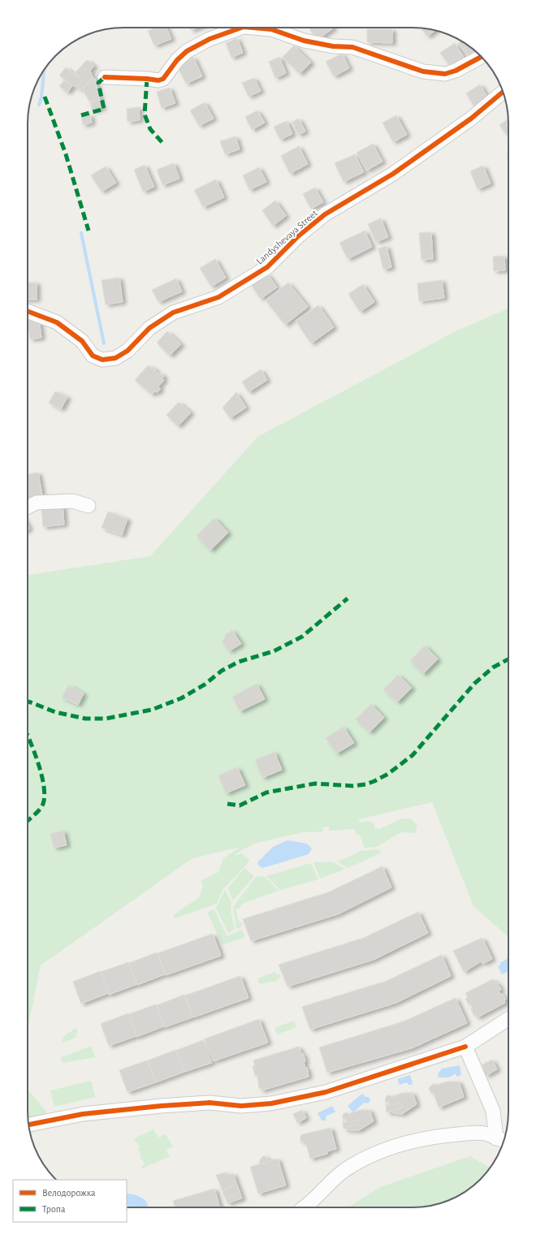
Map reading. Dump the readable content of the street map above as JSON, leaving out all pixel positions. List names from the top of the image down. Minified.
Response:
{"streets":{"street":["Landyshevaya Street"]},"legend":["Велодорожка","Тропа"]}
